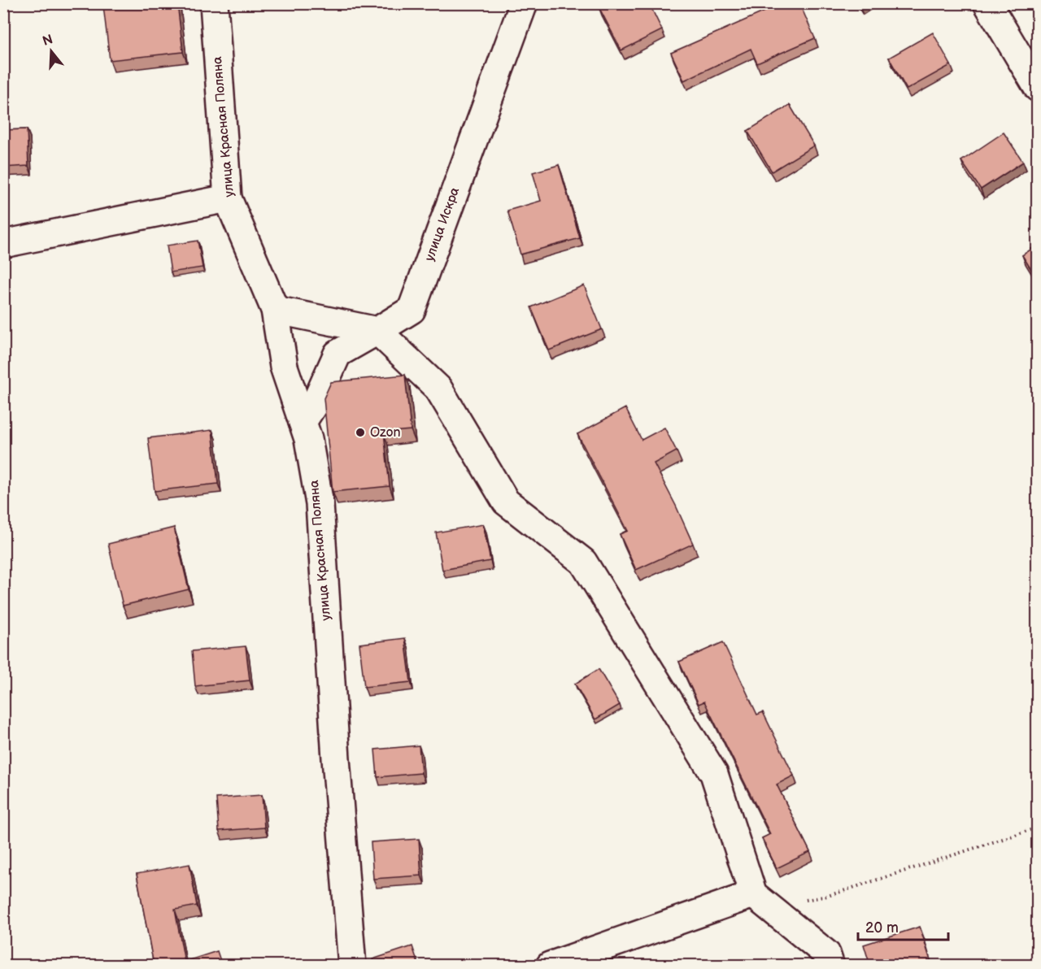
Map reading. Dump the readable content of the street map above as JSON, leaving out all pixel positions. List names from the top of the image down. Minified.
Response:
{"streets":{"street":["улица Красная Поляна","улица Искра"]},"crossings":[["улица Красная Поляна","улица Искра"]],"places":["Ozon"],"scale_bar":"20 m","north":"top"}
